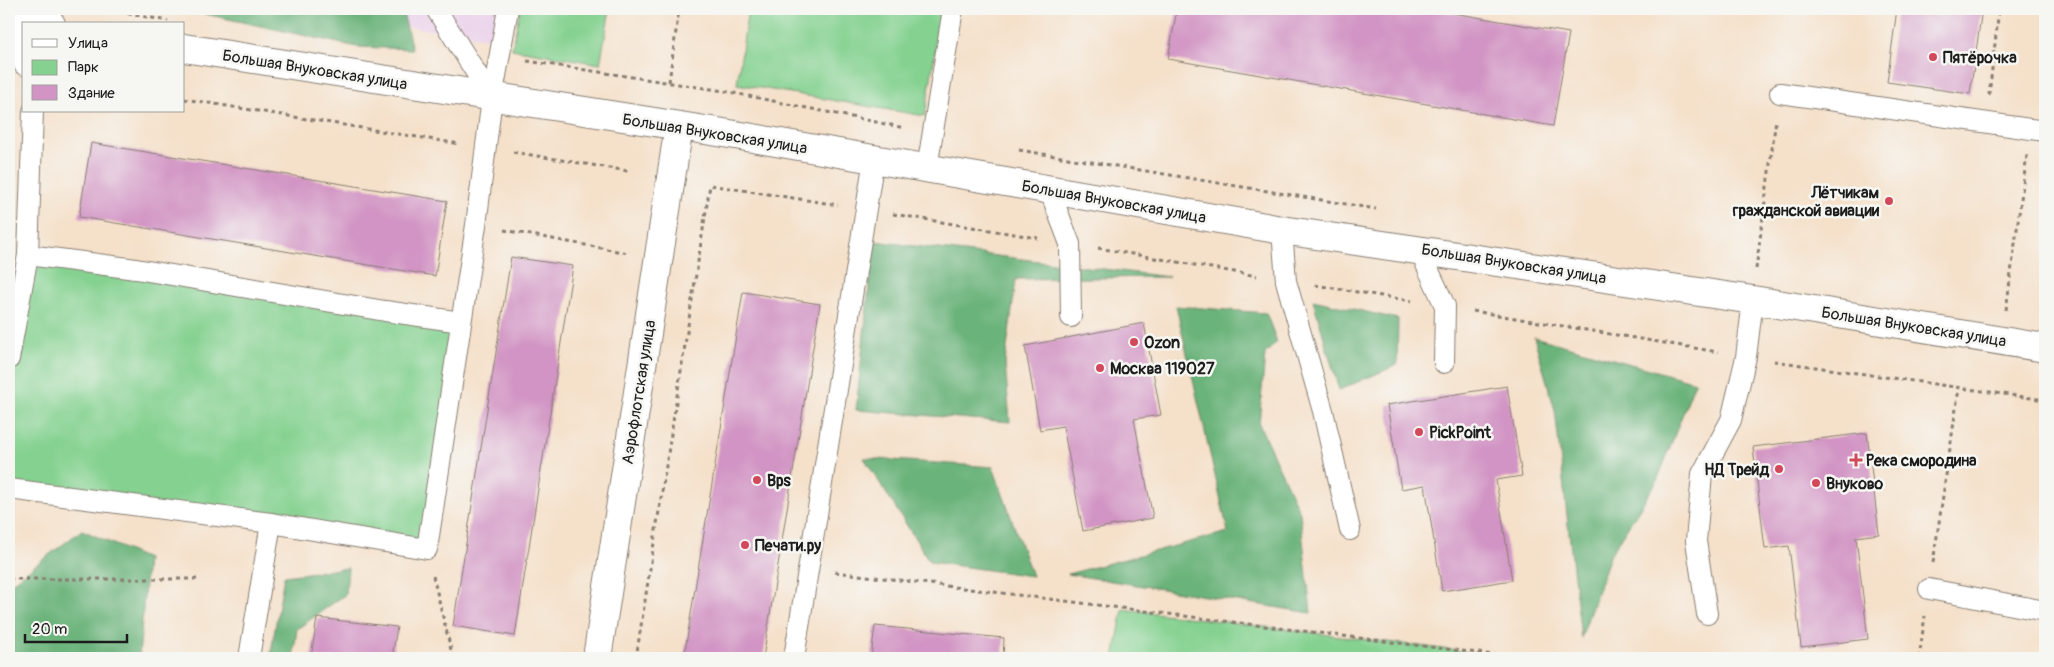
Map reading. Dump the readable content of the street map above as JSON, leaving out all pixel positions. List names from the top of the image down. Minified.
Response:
{"streets":{"street":["Большая Внуковская улица","Аэрофлотская улица"]},"crossings":[["Большая Внуковская улица","Аэрофлотская улица"]],"places":{"other":["Пятёрочка","Лётчикам гражданской авиации","Ozon","Москва 119027","PickPoint","НД Трейд","Bps","Внуково","Печати.ру"],"health":["Река смородина"]},"legend":["Улица","Парк","Здание"],"scale_bar":"20 m"}
